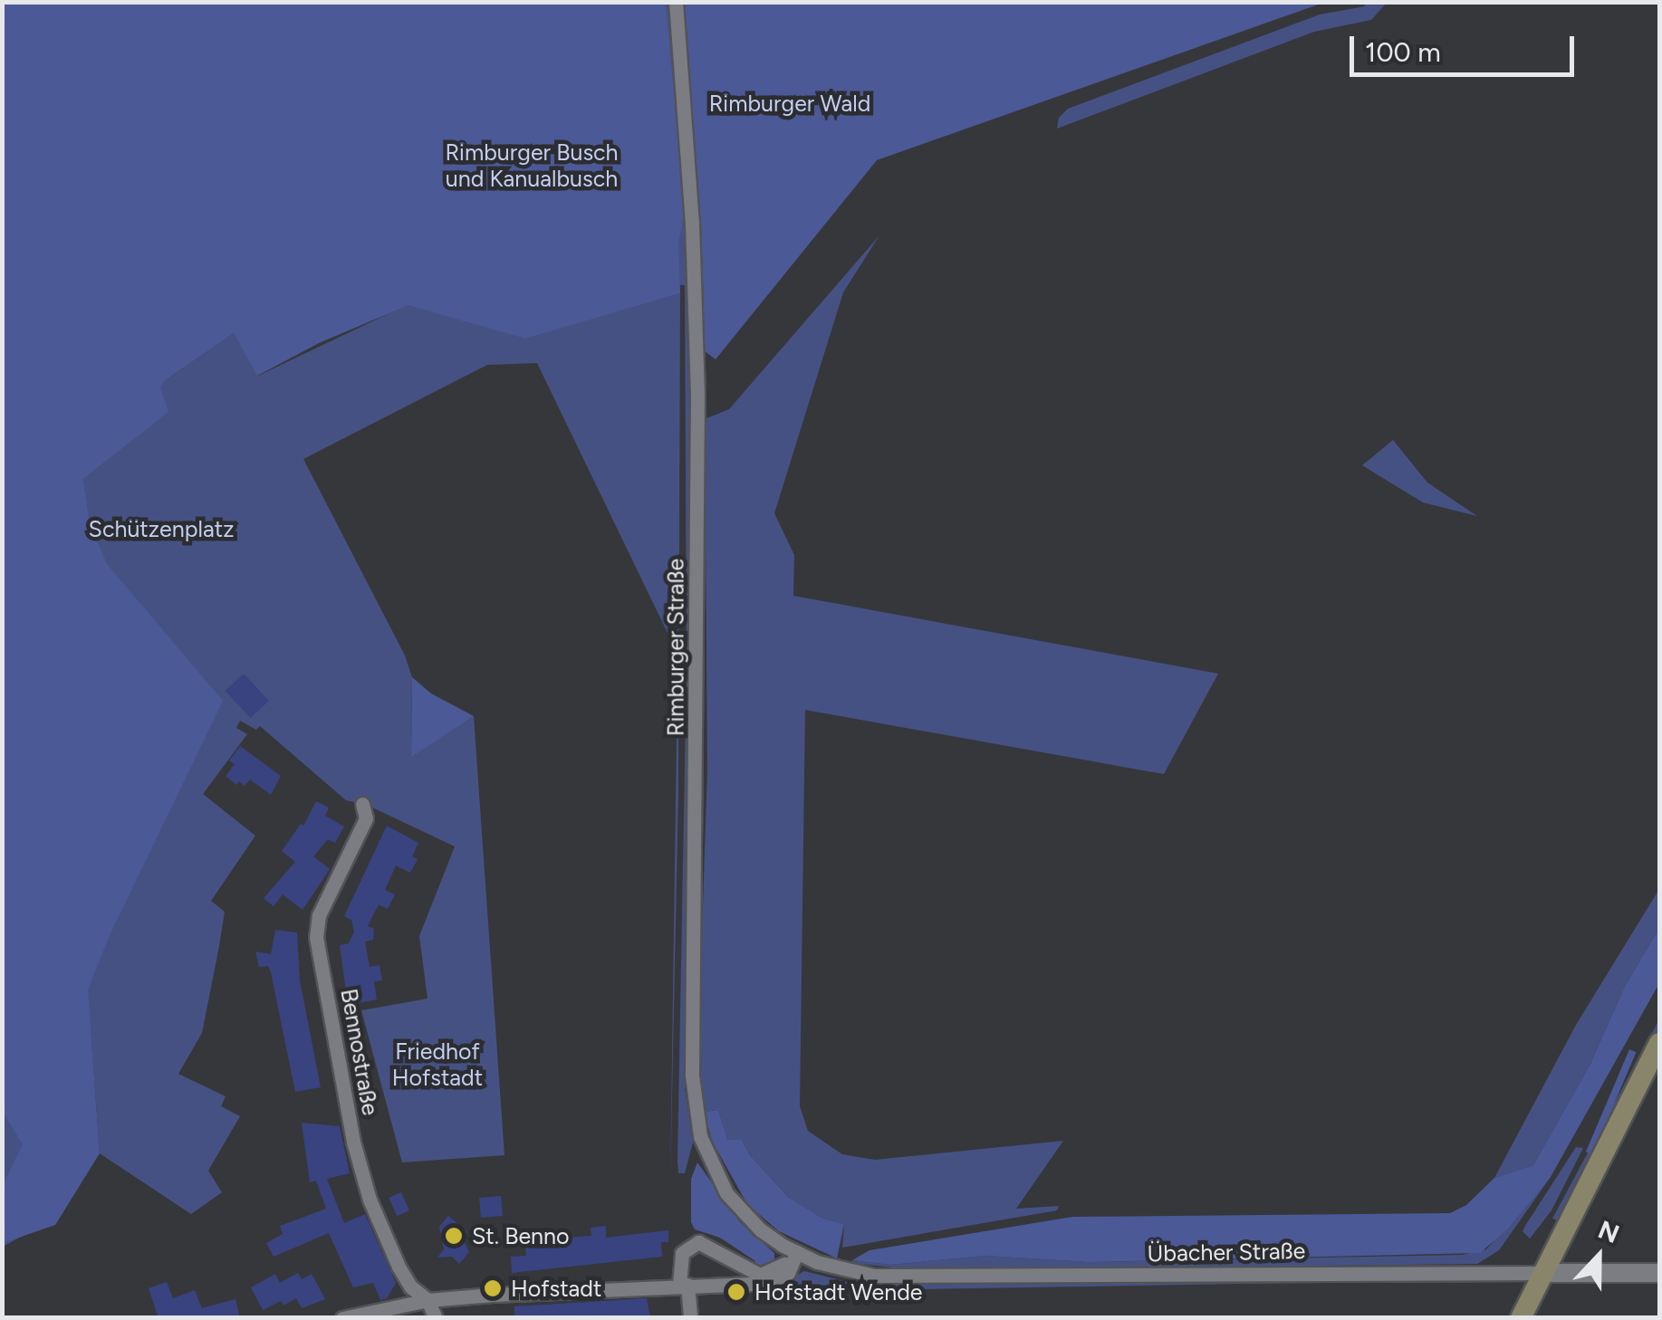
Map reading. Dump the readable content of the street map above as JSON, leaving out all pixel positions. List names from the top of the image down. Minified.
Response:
{"streets":{"street":["Rimburger Straße","Bennostraße","Übacher Straße"]},"crossings":[["Rimburger Straße","Übacher Straße"]],"parks":["Rimburger Wald","Rimburger Busch und Kanualbusch","Schützenplatz","Friedhof Hofstadt"],"places":["St. Benno","Hofstadt","Hofstadt Wende"],"scale_bar":"100 m","north":"top"}
